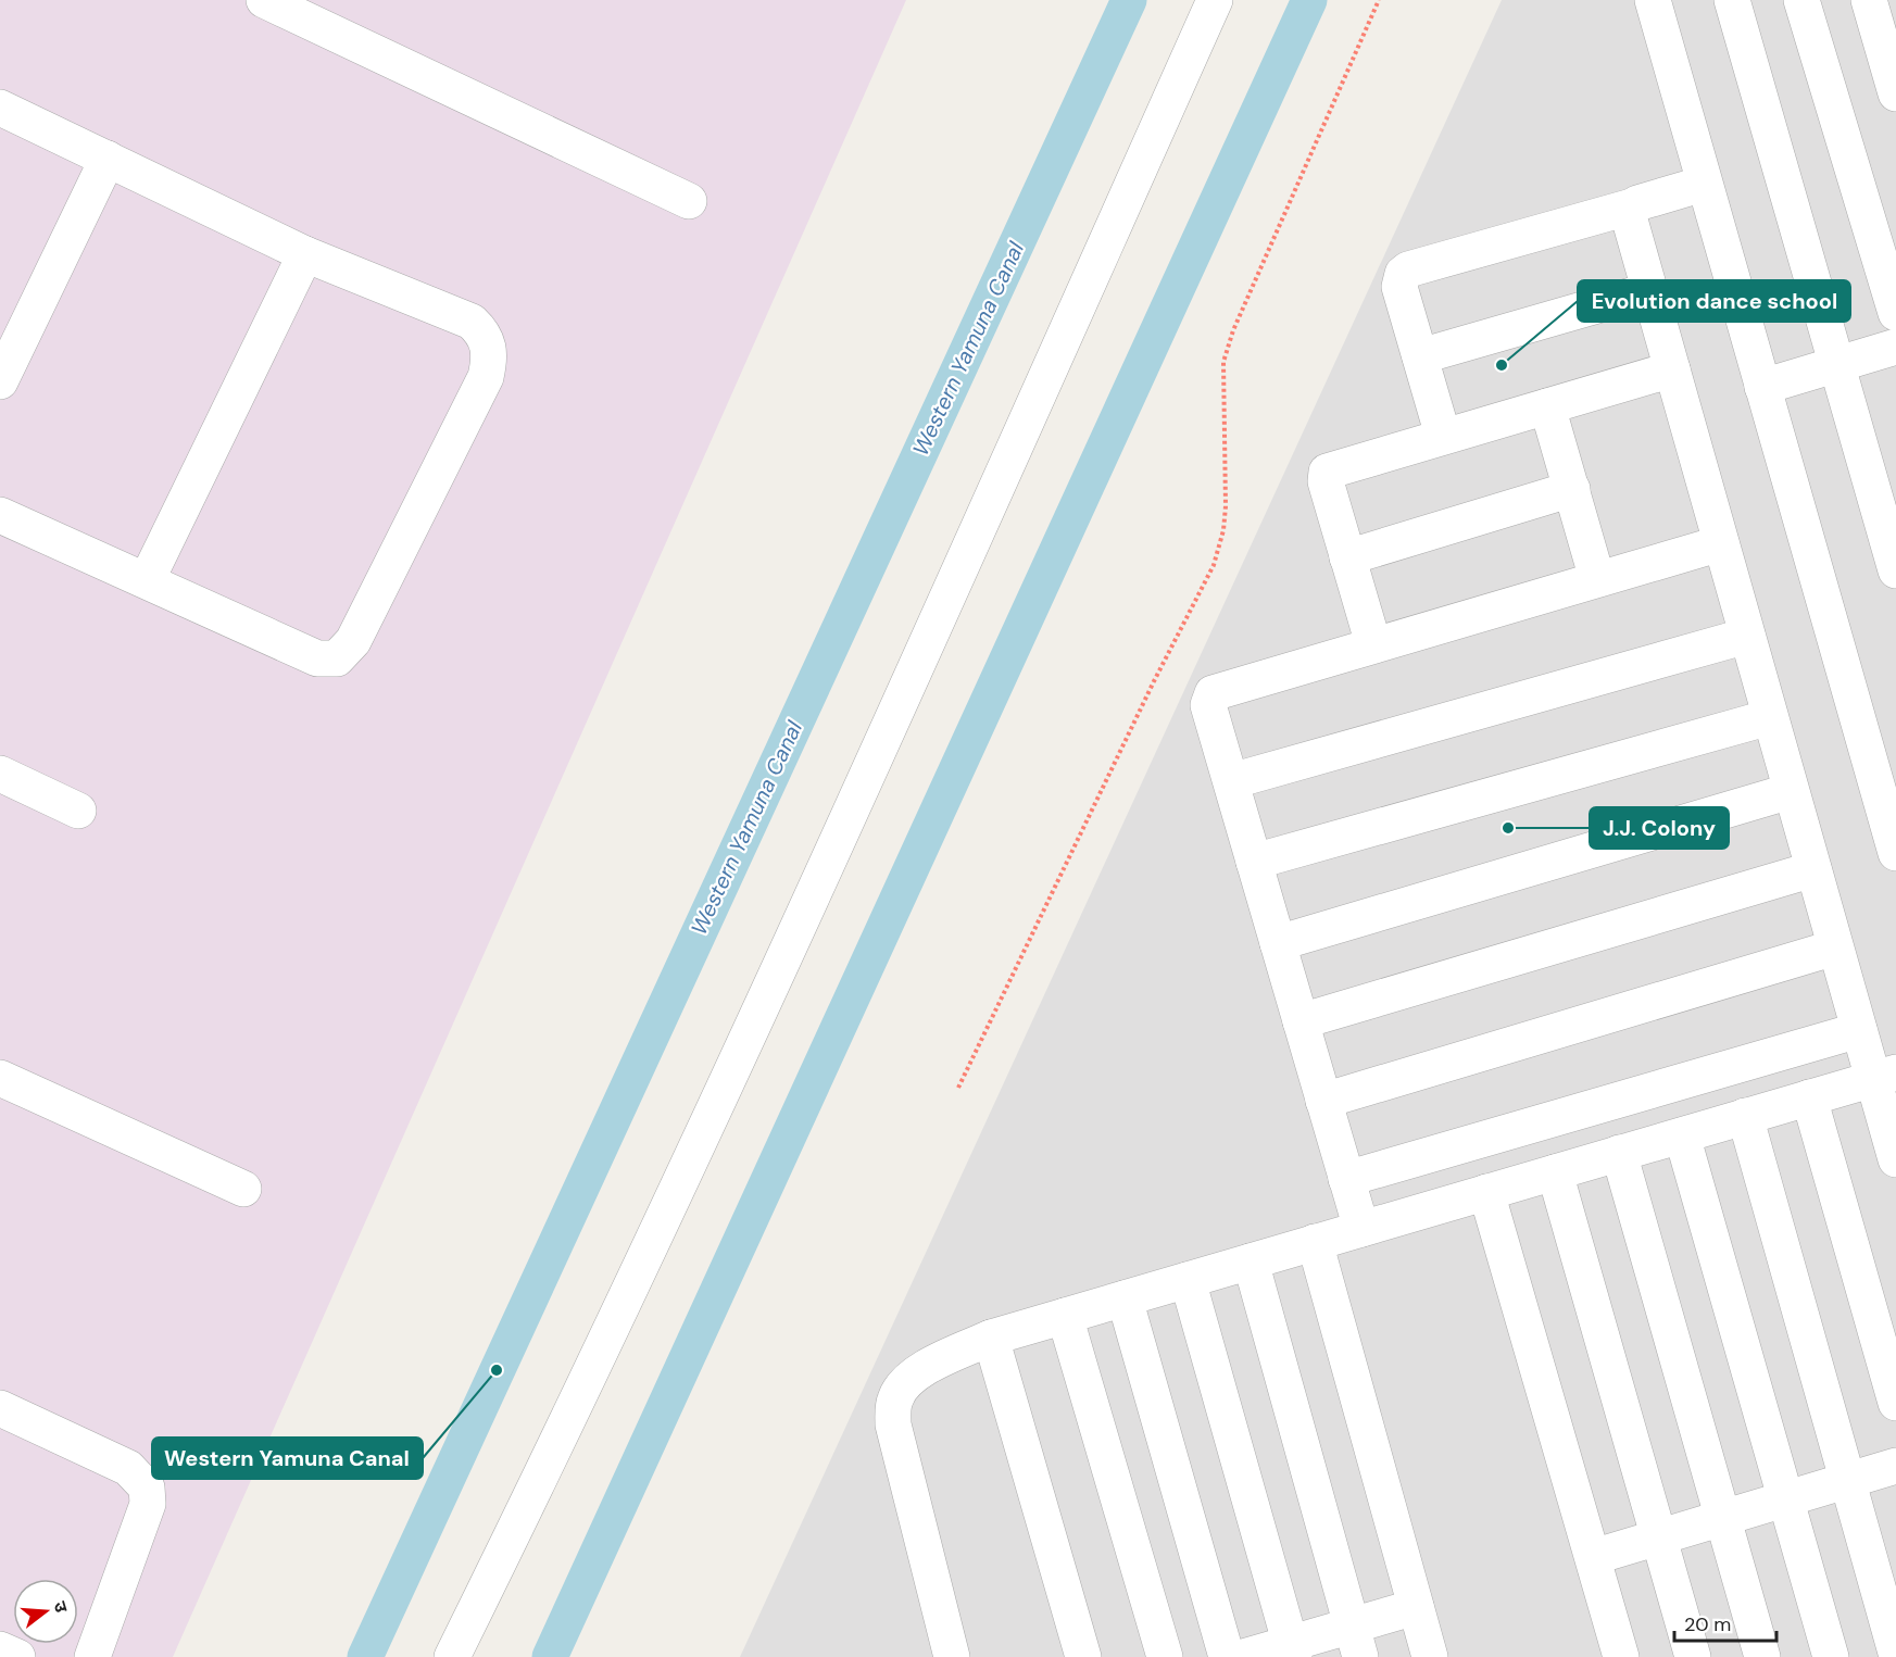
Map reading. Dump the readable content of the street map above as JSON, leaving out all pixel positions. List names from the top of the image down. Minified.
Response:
{"water":["Western Yamuna Canal"],"places":["Evolution dance school","J.J. Colony","Western Yamuna Canal"],"scale_bar":"20 m","north":"right"}
